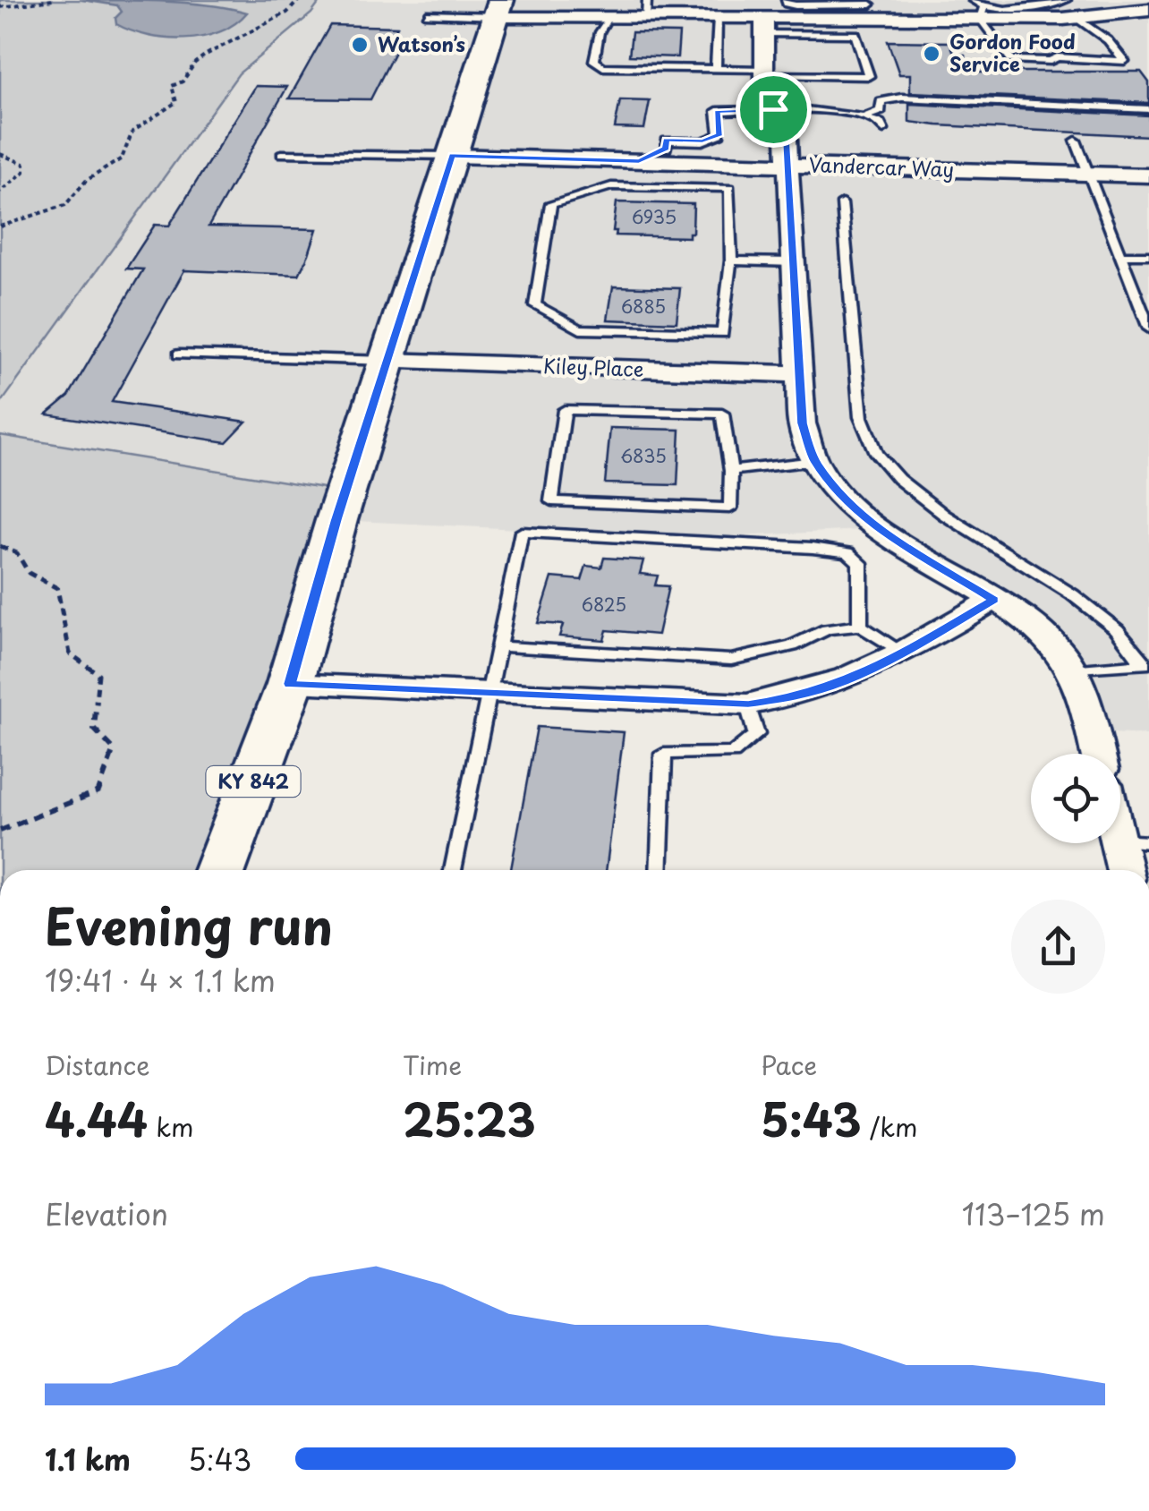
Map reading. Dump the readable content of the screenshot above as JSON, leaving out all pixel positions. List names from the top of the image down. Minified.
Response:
{"streets":{"main road":["KY 842"],"street":["Vandercar Way","Kiley Place"]},"crossings":[["Vandercar Way","KY 842"],["Kiley Place","KY 842"]],"places":["Watson’s","Gordon Food Service"],"house_numbers":["6935","6885","6835","6825"],"page":{"heading":["Evening run","19:41 · 4 × 1.1 km"],"stats":[["Distance","4.44 km"],["Time","25:23"],["Pace","5:43 /km"]],"chart":["Elevation","113–125 m"],"list":[{"name":"1.1 km","note":"5:43"}]}}
